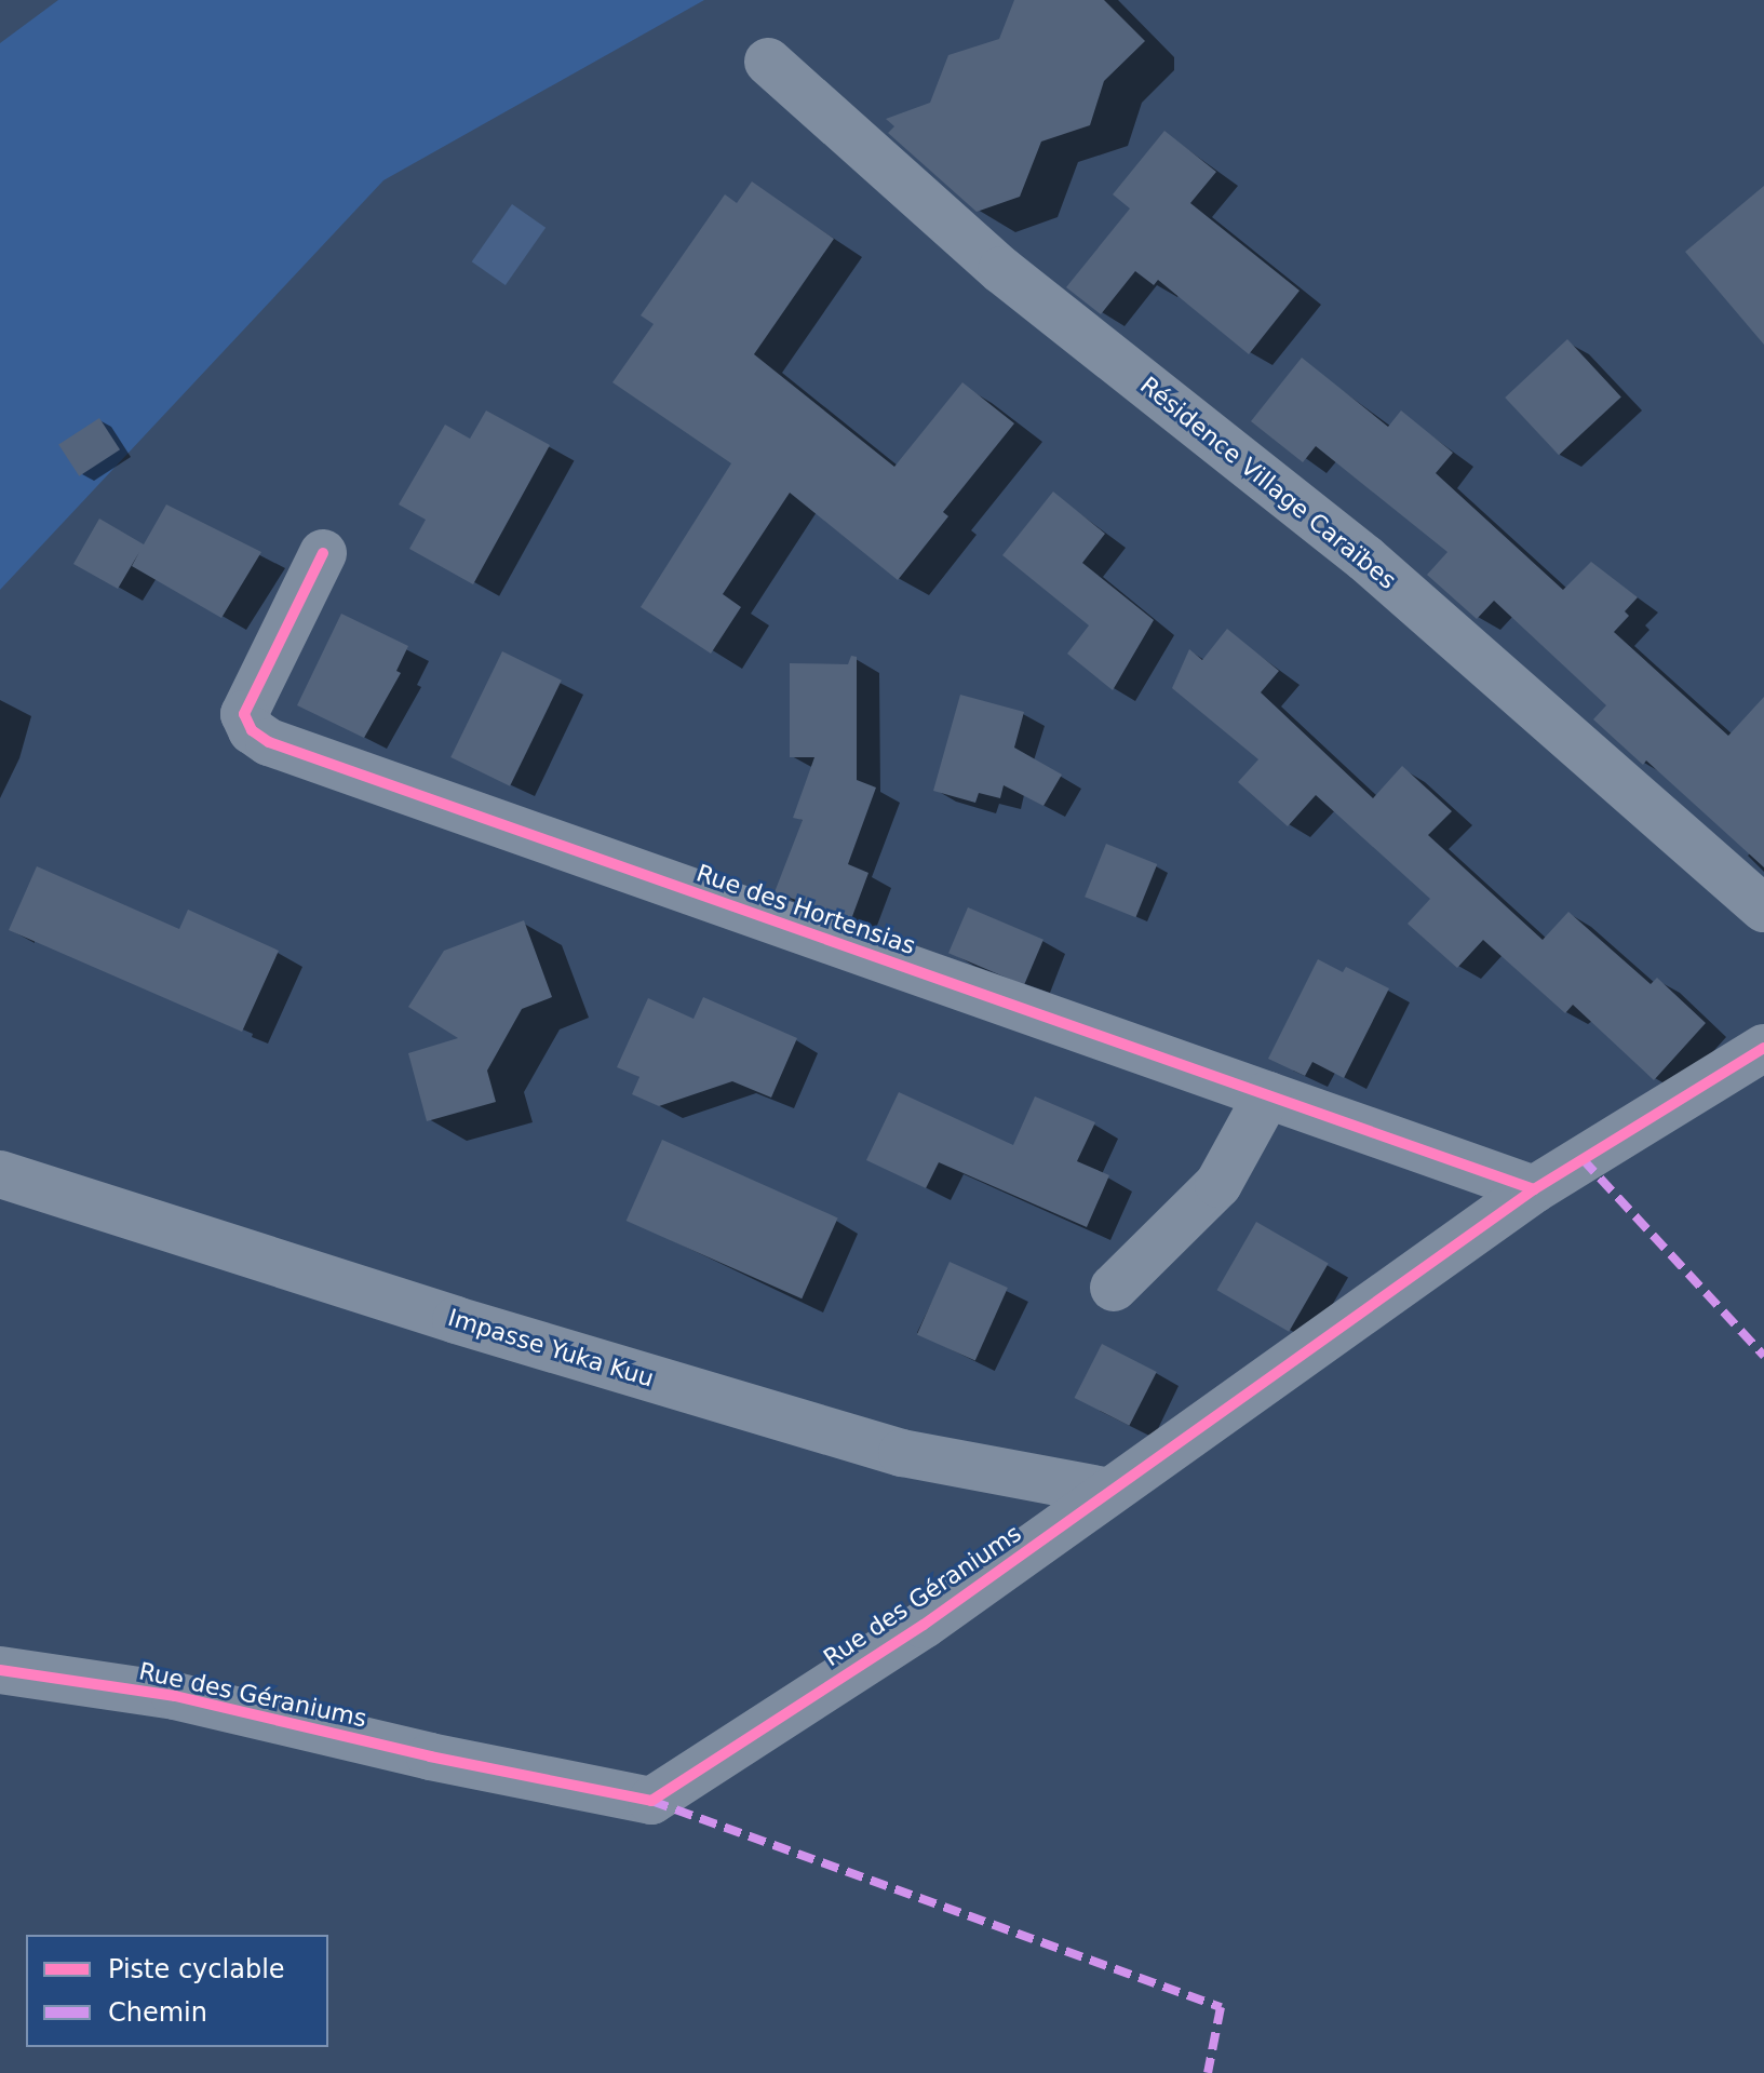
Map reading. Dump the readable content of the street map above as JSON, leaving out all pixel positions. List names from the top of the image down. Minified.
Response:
{"streets":{"street":["Résidence Village Caraïbes","Rue des Hortensias","Impasse Yuka Kuu","Rue des Géraniums"]},"crossings":[["Rue des Hortensias","Rue des Géraniums"],["Impasse Yuka Kuu","Rue des Géraniums"]],"legend":["Piste cyclable","Chemin"]}
